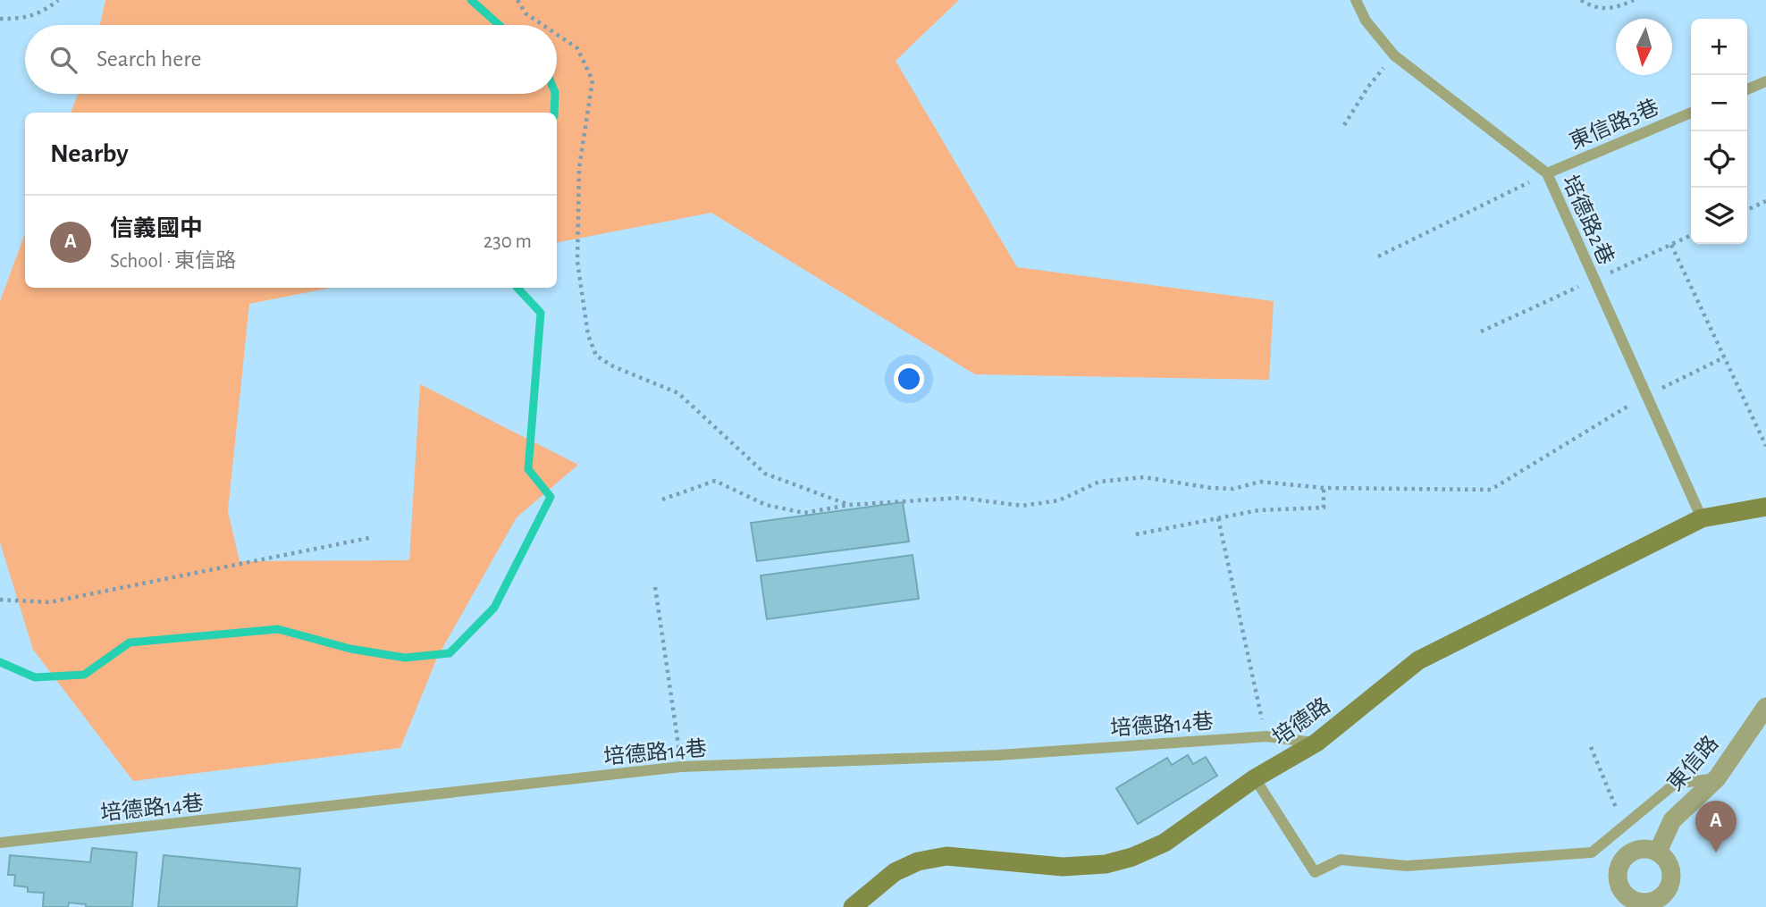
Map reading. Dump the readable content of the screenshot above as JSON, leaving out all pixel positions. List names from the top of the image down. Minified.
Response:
{"streets":{"main road":["培德路"],"street":["東信路"],"lane":["東信路3巷","培德路2巷","培德路14巷"]},"crossings":[["東信路3巷","培德路2巷"],["培德路2巷","培德路"],["培德路","培德路14巷"]],"north":"bottom","page":{"map_buttons":["+","−"],"search":"Search here","heading":"Nearby","list":[{"mark":"A","name":"信義國中","note":"School · 東信路","value":"230 m"}],"pins":"A"}}
